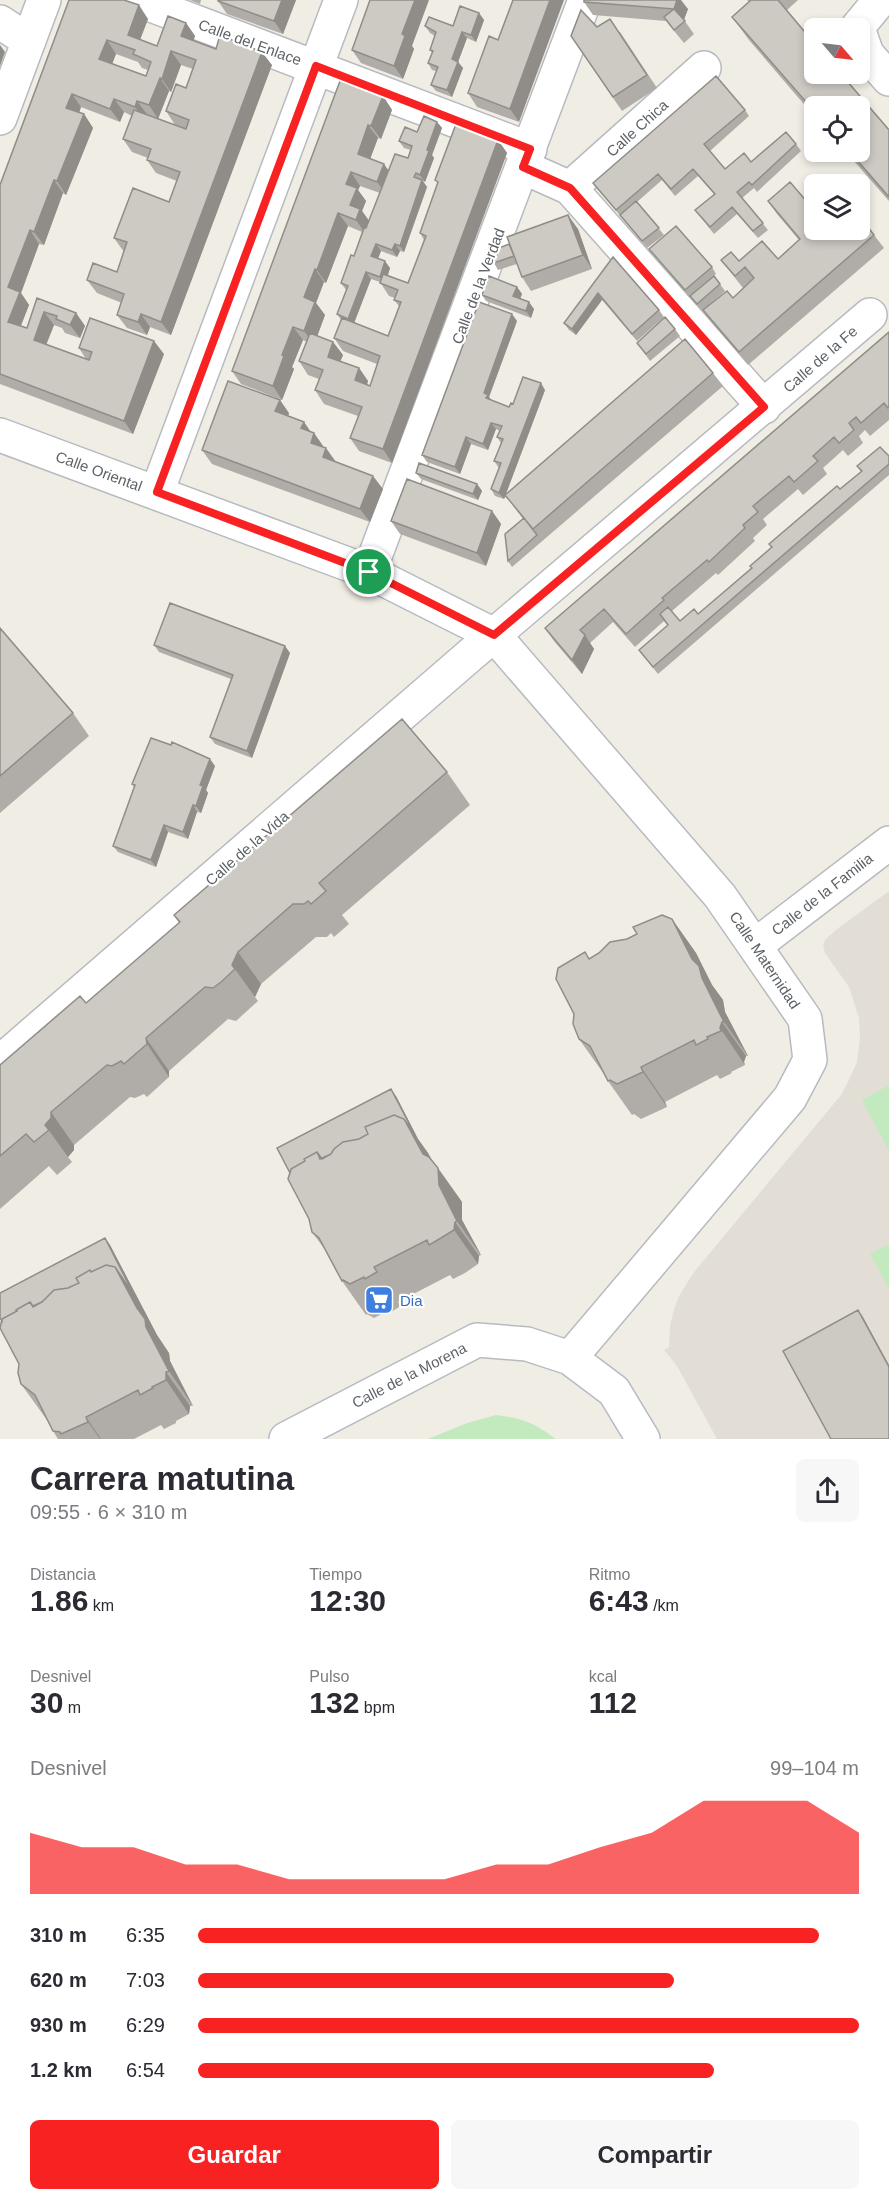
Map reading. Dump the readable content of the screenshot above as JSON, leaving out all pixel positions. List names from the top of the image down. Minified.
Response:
{"streets":{"street":["Calle del Enlace","Calle Chica","Calle de la Verdad","Calle de la Fe","Calle Oriental","Calle de la Vida","Calle de la Familia","Calle Maternidad","Calle de la Morena"]},"crossings":[["Calle del Enlace","Calle Chica"],["Calle del Enlace","Calle de la Verdad"],["Calle de la Verdad","Calle Oriental"],["Calle de la Fe","Calle Oriental"],["Calle de la Fe","Calle de la Vida"],["Calle de la Fe","Calle Maternidad"],["Calle Oriental","Calle de la Vida"],["Calle Oriental","Calle Maternidad"],["Calle de la Vida","Calle Maternidad"],["Calle de la Familia","Calle Maternidad"],["Calle Maternidad","Calle de la Morena"]],"places":{"supermarket":["Dia"]},"north":"bottom right","page":{"heading":["Carrera matutina","09:55 · 6 × 310 m"],"stats":[["Distancia","1.86 km"],["Tiempo","12:30"],["Ritmo","6:43 /km"],["Desnivel","30 m"],["Pulso","132 bpm"],["kcal","112"]],"chart":["Desnivel","99–104 m"],"list":[{"name":"310 m","note":"6:35"},{"name":"620 m","note":"7:03"},{"name":"930 m","note":"6:29"},{"name":"1.2 km","note":"6:54"}],"buttons":["Guardar","Compartir"]}}
